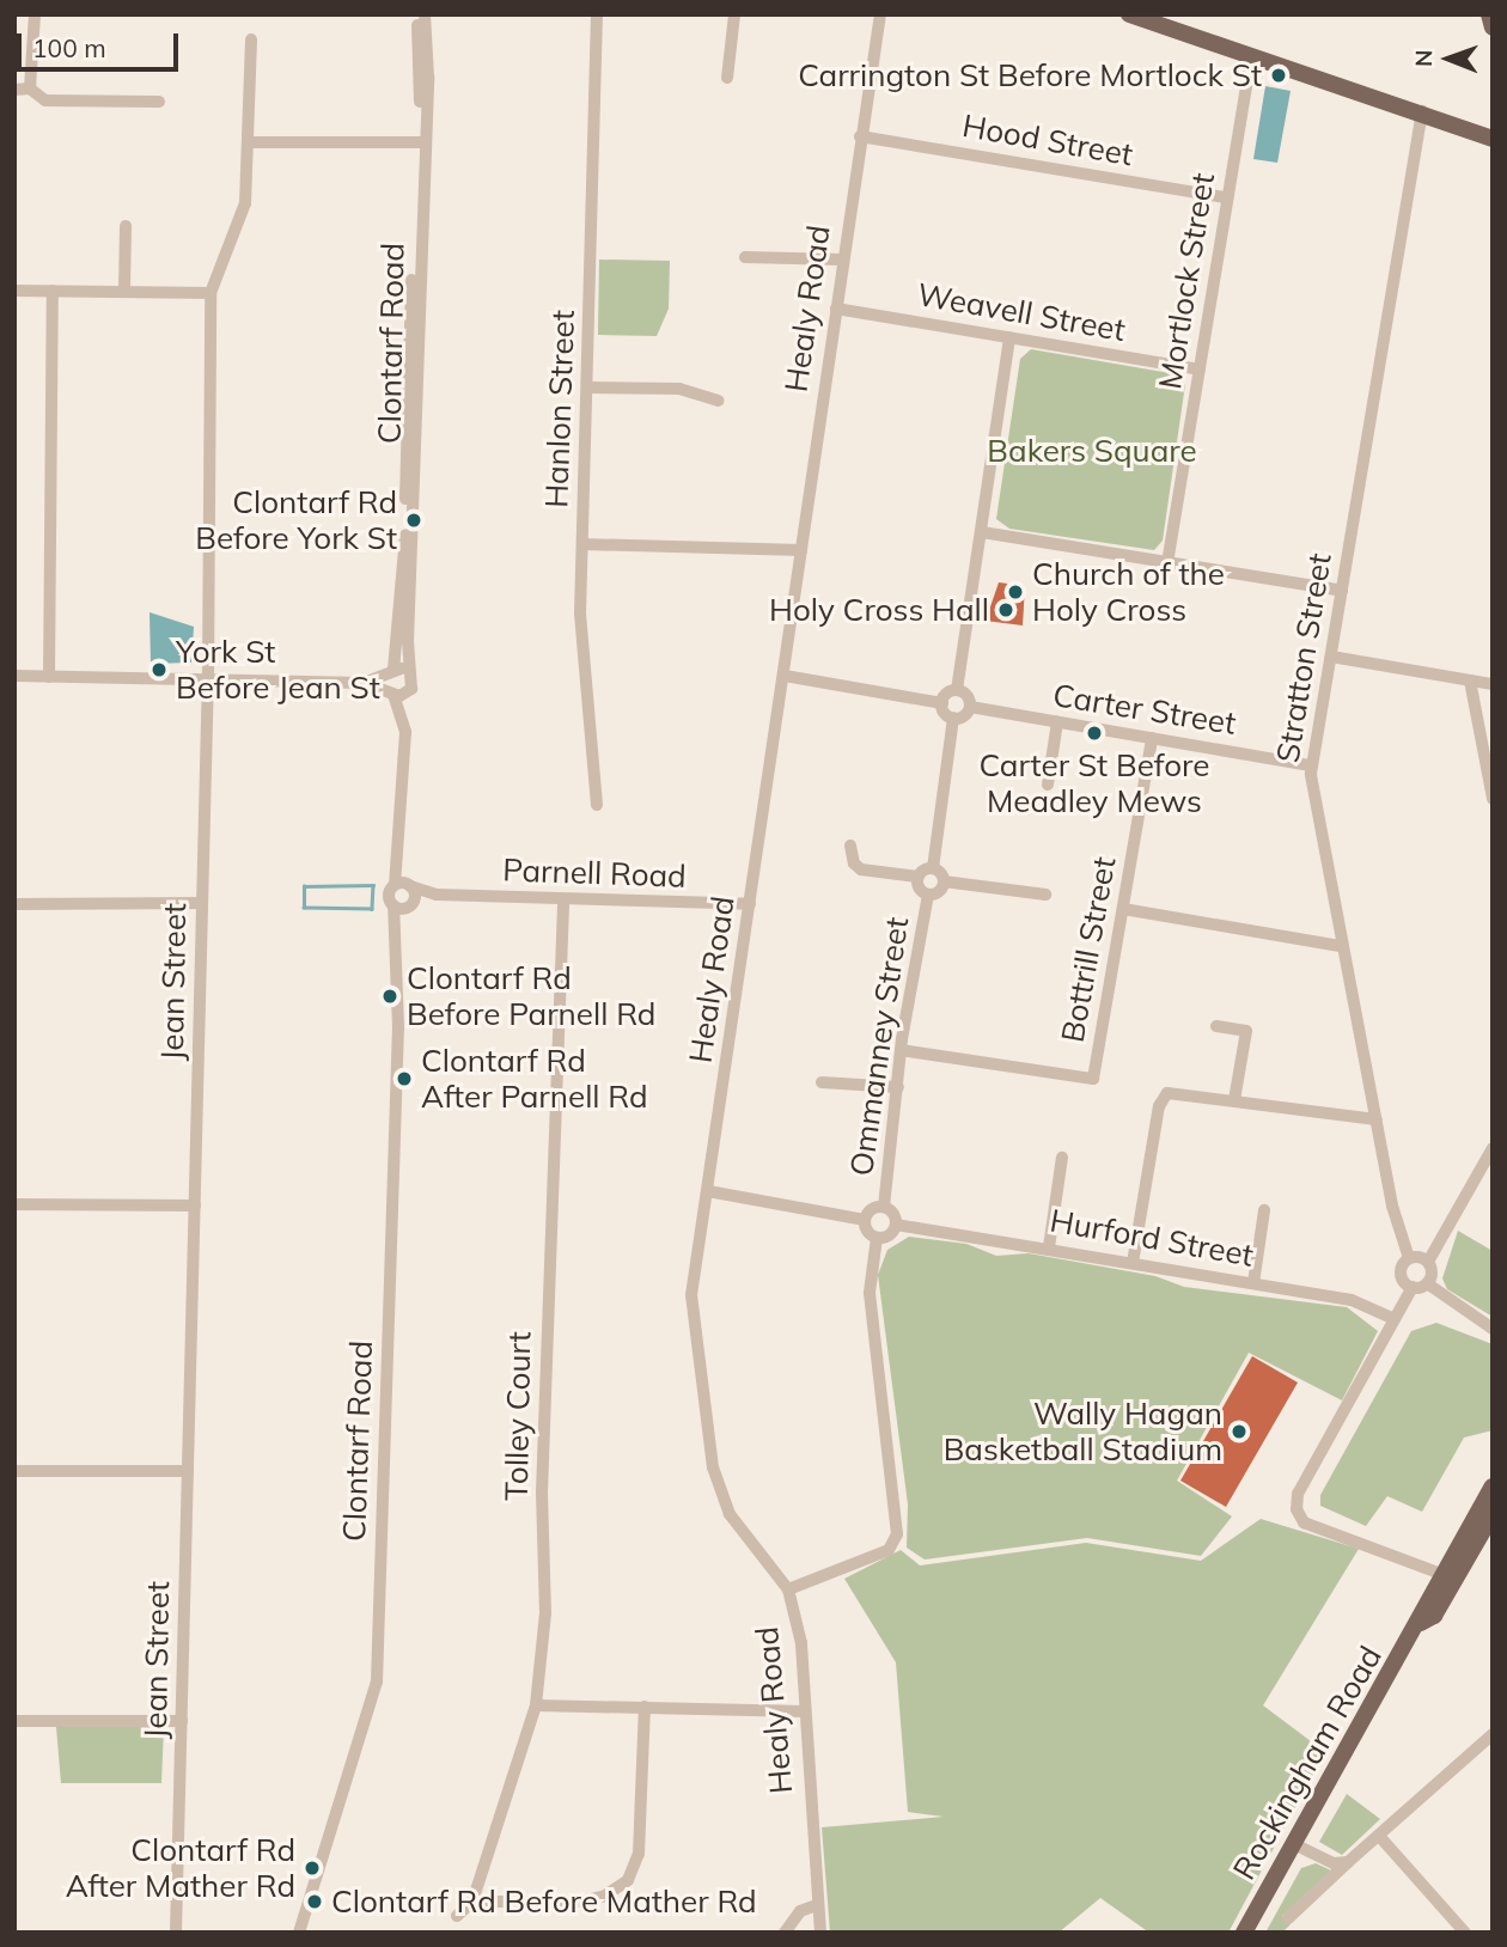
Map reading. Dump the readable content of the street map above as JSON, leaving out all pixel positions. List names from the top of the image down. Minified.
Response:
{"streets":{"main road":["Rockingham Road"],"street":["Hood Street","Mortlock Street","Healy Road","Weavell Street","Clontarf Road","Hanlon Street","Stratton Street","Carter Street","Parnell Road","Bottrill Street","Jean Street","Ommanney Street","Hurford Street","Tolley Court"]},"crossings":[["Hood Street","Mortlock Street"],["Hood Street","Healy Road"],["Mortlock Street","Weavell Street"],["Healy Road","Weavell Street"],["Healy Road","Parnell Road"],["Clontarf Road","Parnell Road"],["Stratton Street","Carter Street"],["Carter Street","Bottrill Street"],["Parnell Road","Tolley Court"],["Bottrill Street","Ommanney Street"]],"parks":["Bakers Square"],"places":["Carrington St Before Mortlock St","Clontarf Rd Before York St","Church of the Holy Cross","Holy Cross Hall","York St Before Jean St","Carter St Before Meadley Mews","Clontarf Rd Before Parnell Rd","Clontarf Rd After Parnell Rd","Wally Hagan Basketball Stadium","Clontarf Rd After Mather Rd","Clontarf Rd Before Mather Rd"],"scale_bar":"100 m","north":"left"}
